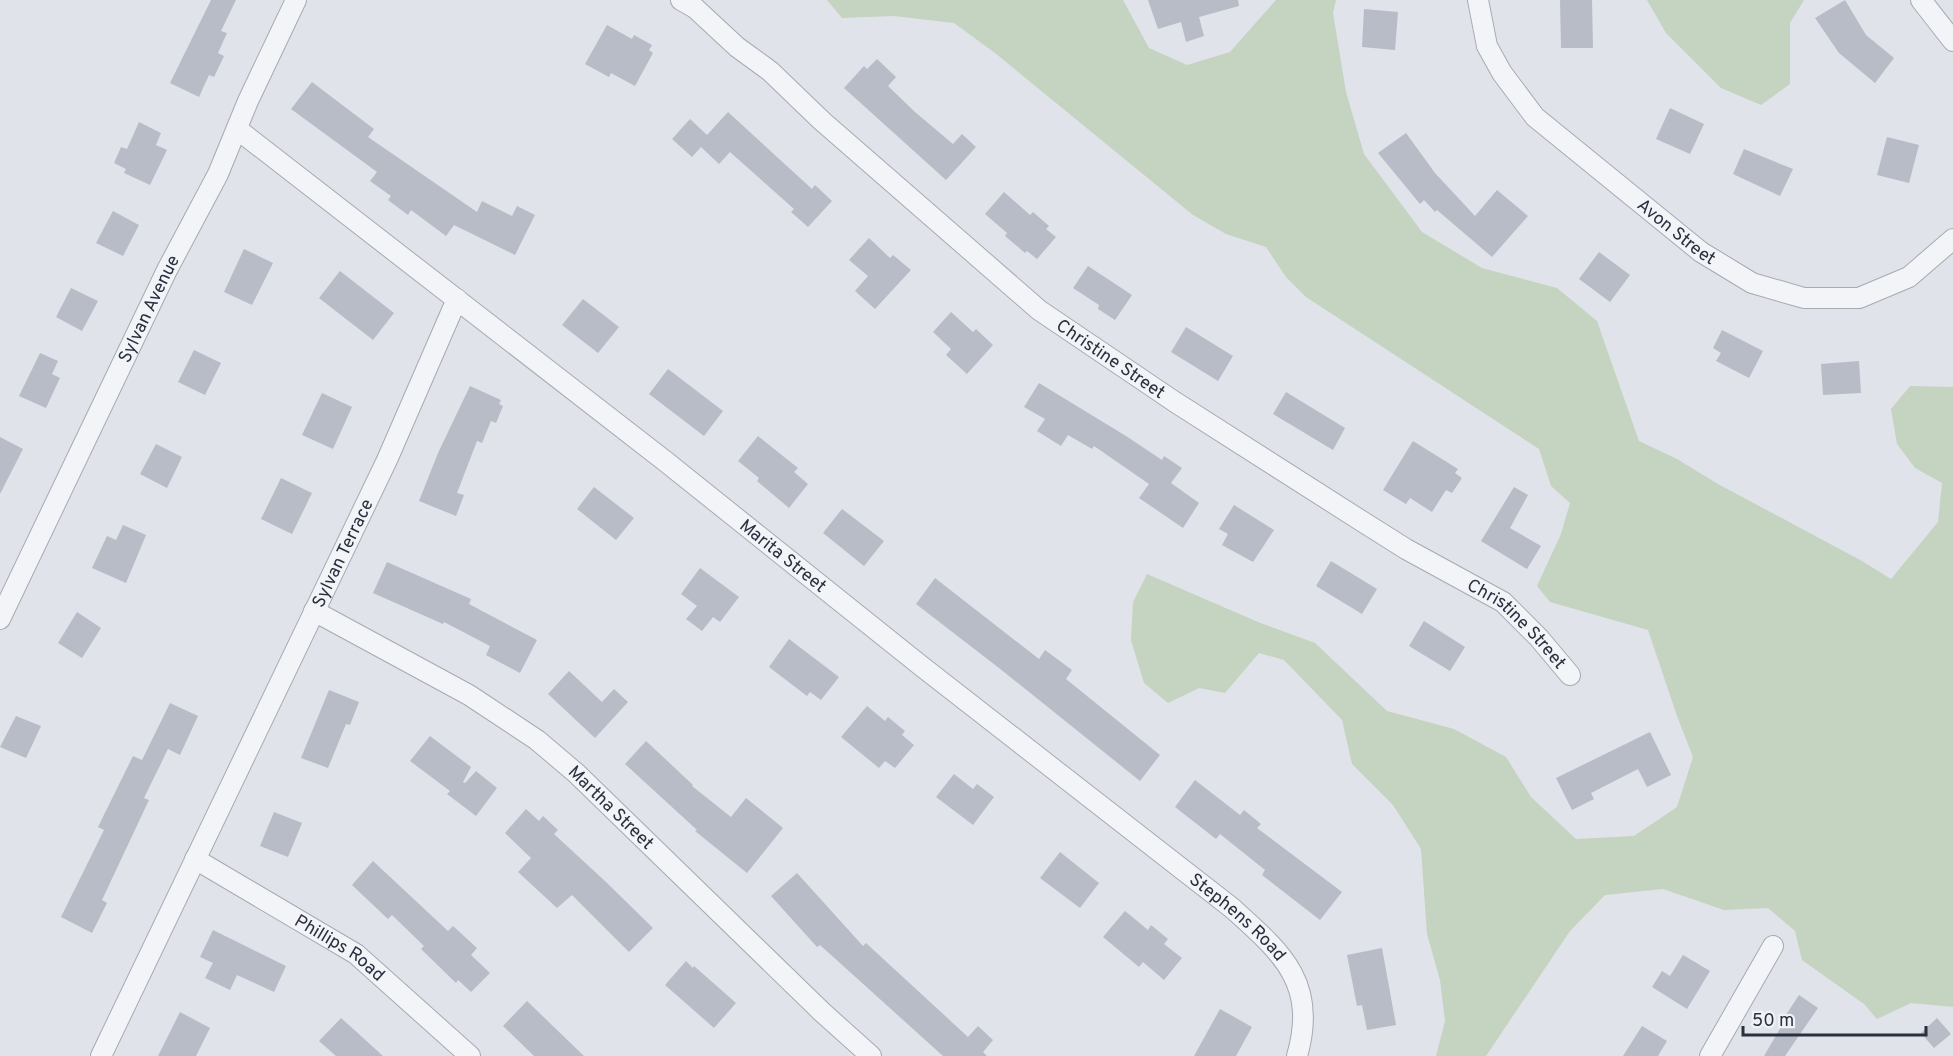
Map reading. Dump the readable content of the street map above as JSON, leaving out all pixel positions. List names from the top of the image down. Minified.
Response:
{"streets":{"street":["Avon Street","Sylvan Avenue","Christine Street","Sylvan Terrace","Marita Street","Martha Street","Stephens Road","Phillips Road"]},"crossings":[["Sylvan Terrace","Marita Street"],["Sylvan Terrace","Martha Street"],["Sylvan Terrace","Phillips Road"],["Marita Street","Stephens Road"]],"scale_bar":"50 m"}
